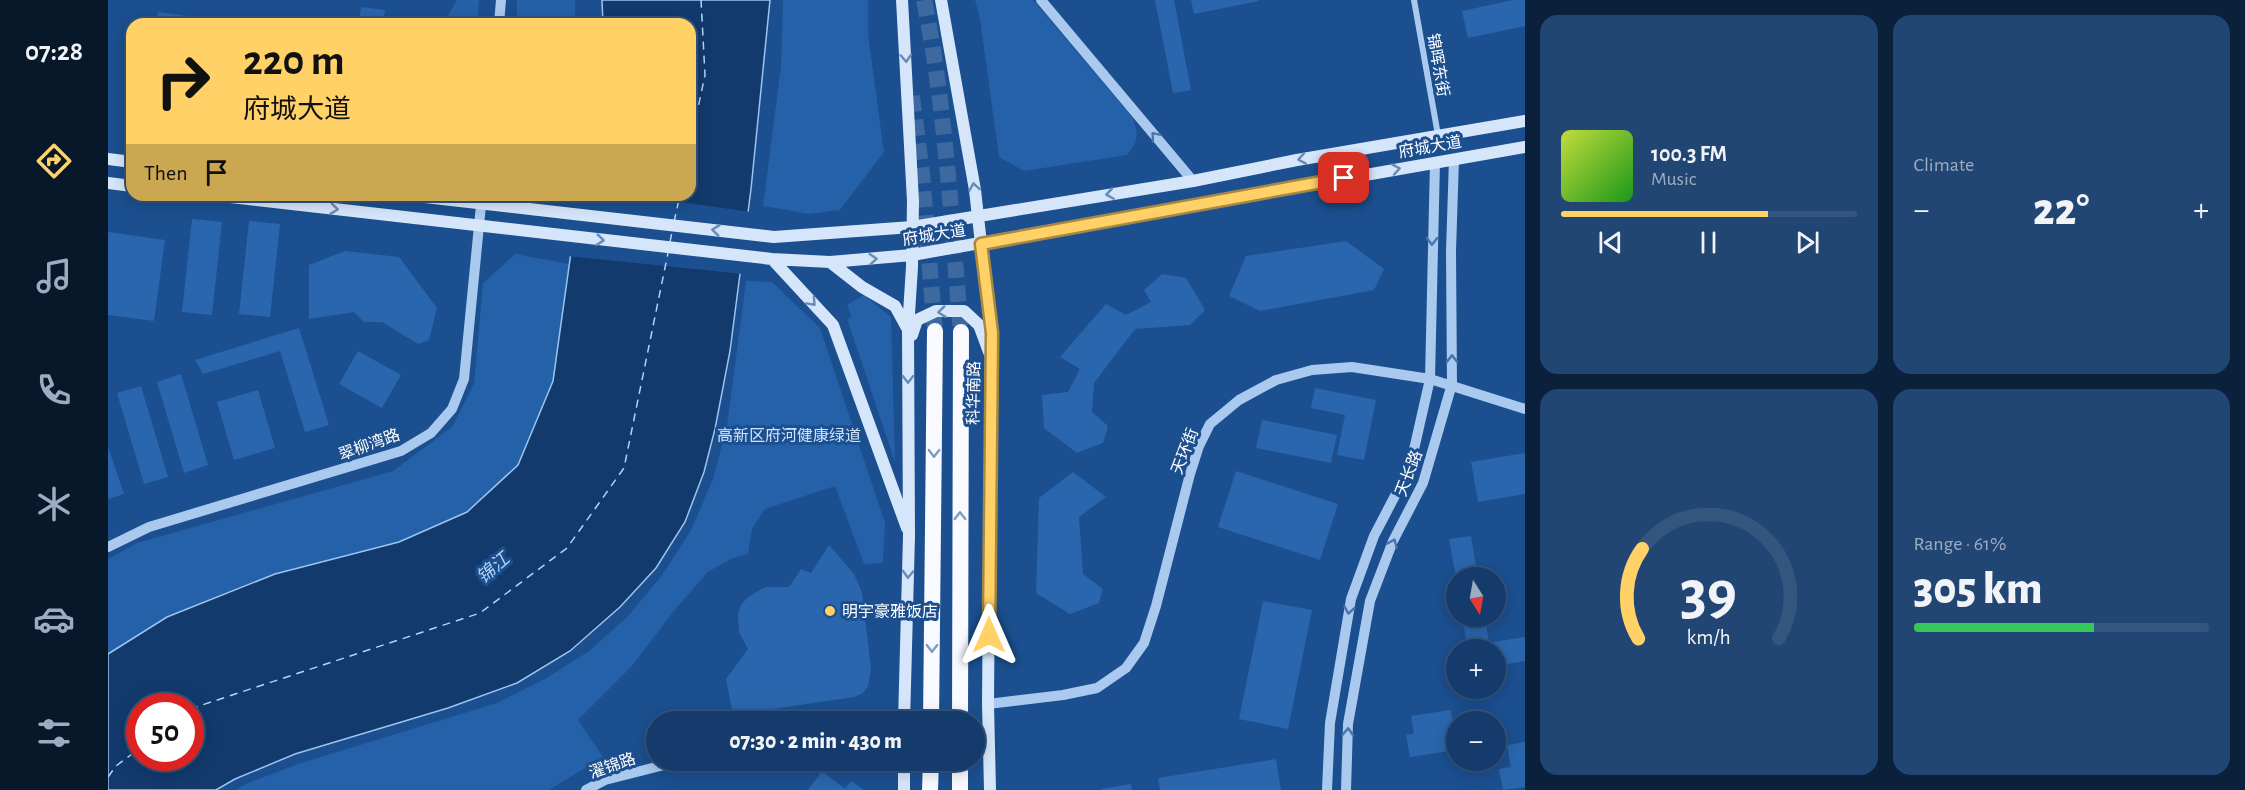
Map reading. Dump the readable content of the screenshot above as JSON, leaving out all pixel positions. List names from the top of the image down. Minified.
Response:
{"streets":{"highway":["科华南路"],"main road":["府城大道"],"street":["锦晖东街","翠柳湾路","天环街","天长路","濯锦路"]},"crossings":[["锦晖东街","府城大道"],["府城大道","科华南路"],["府城大道","翠柳湾路"],["府城大道","天长路"],["科华南路","天环街"],["天环街","天长路"]],"water":["锦江"],"parks":["高新区府河健康绿道"],"places":["明宇豪雅饭店"],"north":"bottom","page":{"tabs":"07:28","tile":["Climate",["Range · 61%","305 km"]],"turn":["220 m","府城大道"],"song":["100.3 FM","Music"],"then":"Then","heat":["−","22°","+"],"map_buttons":["+","−"],"limit":"50","trip":"07:30 · 2 min · 430 m","gauge":["39","km/h"]}}
